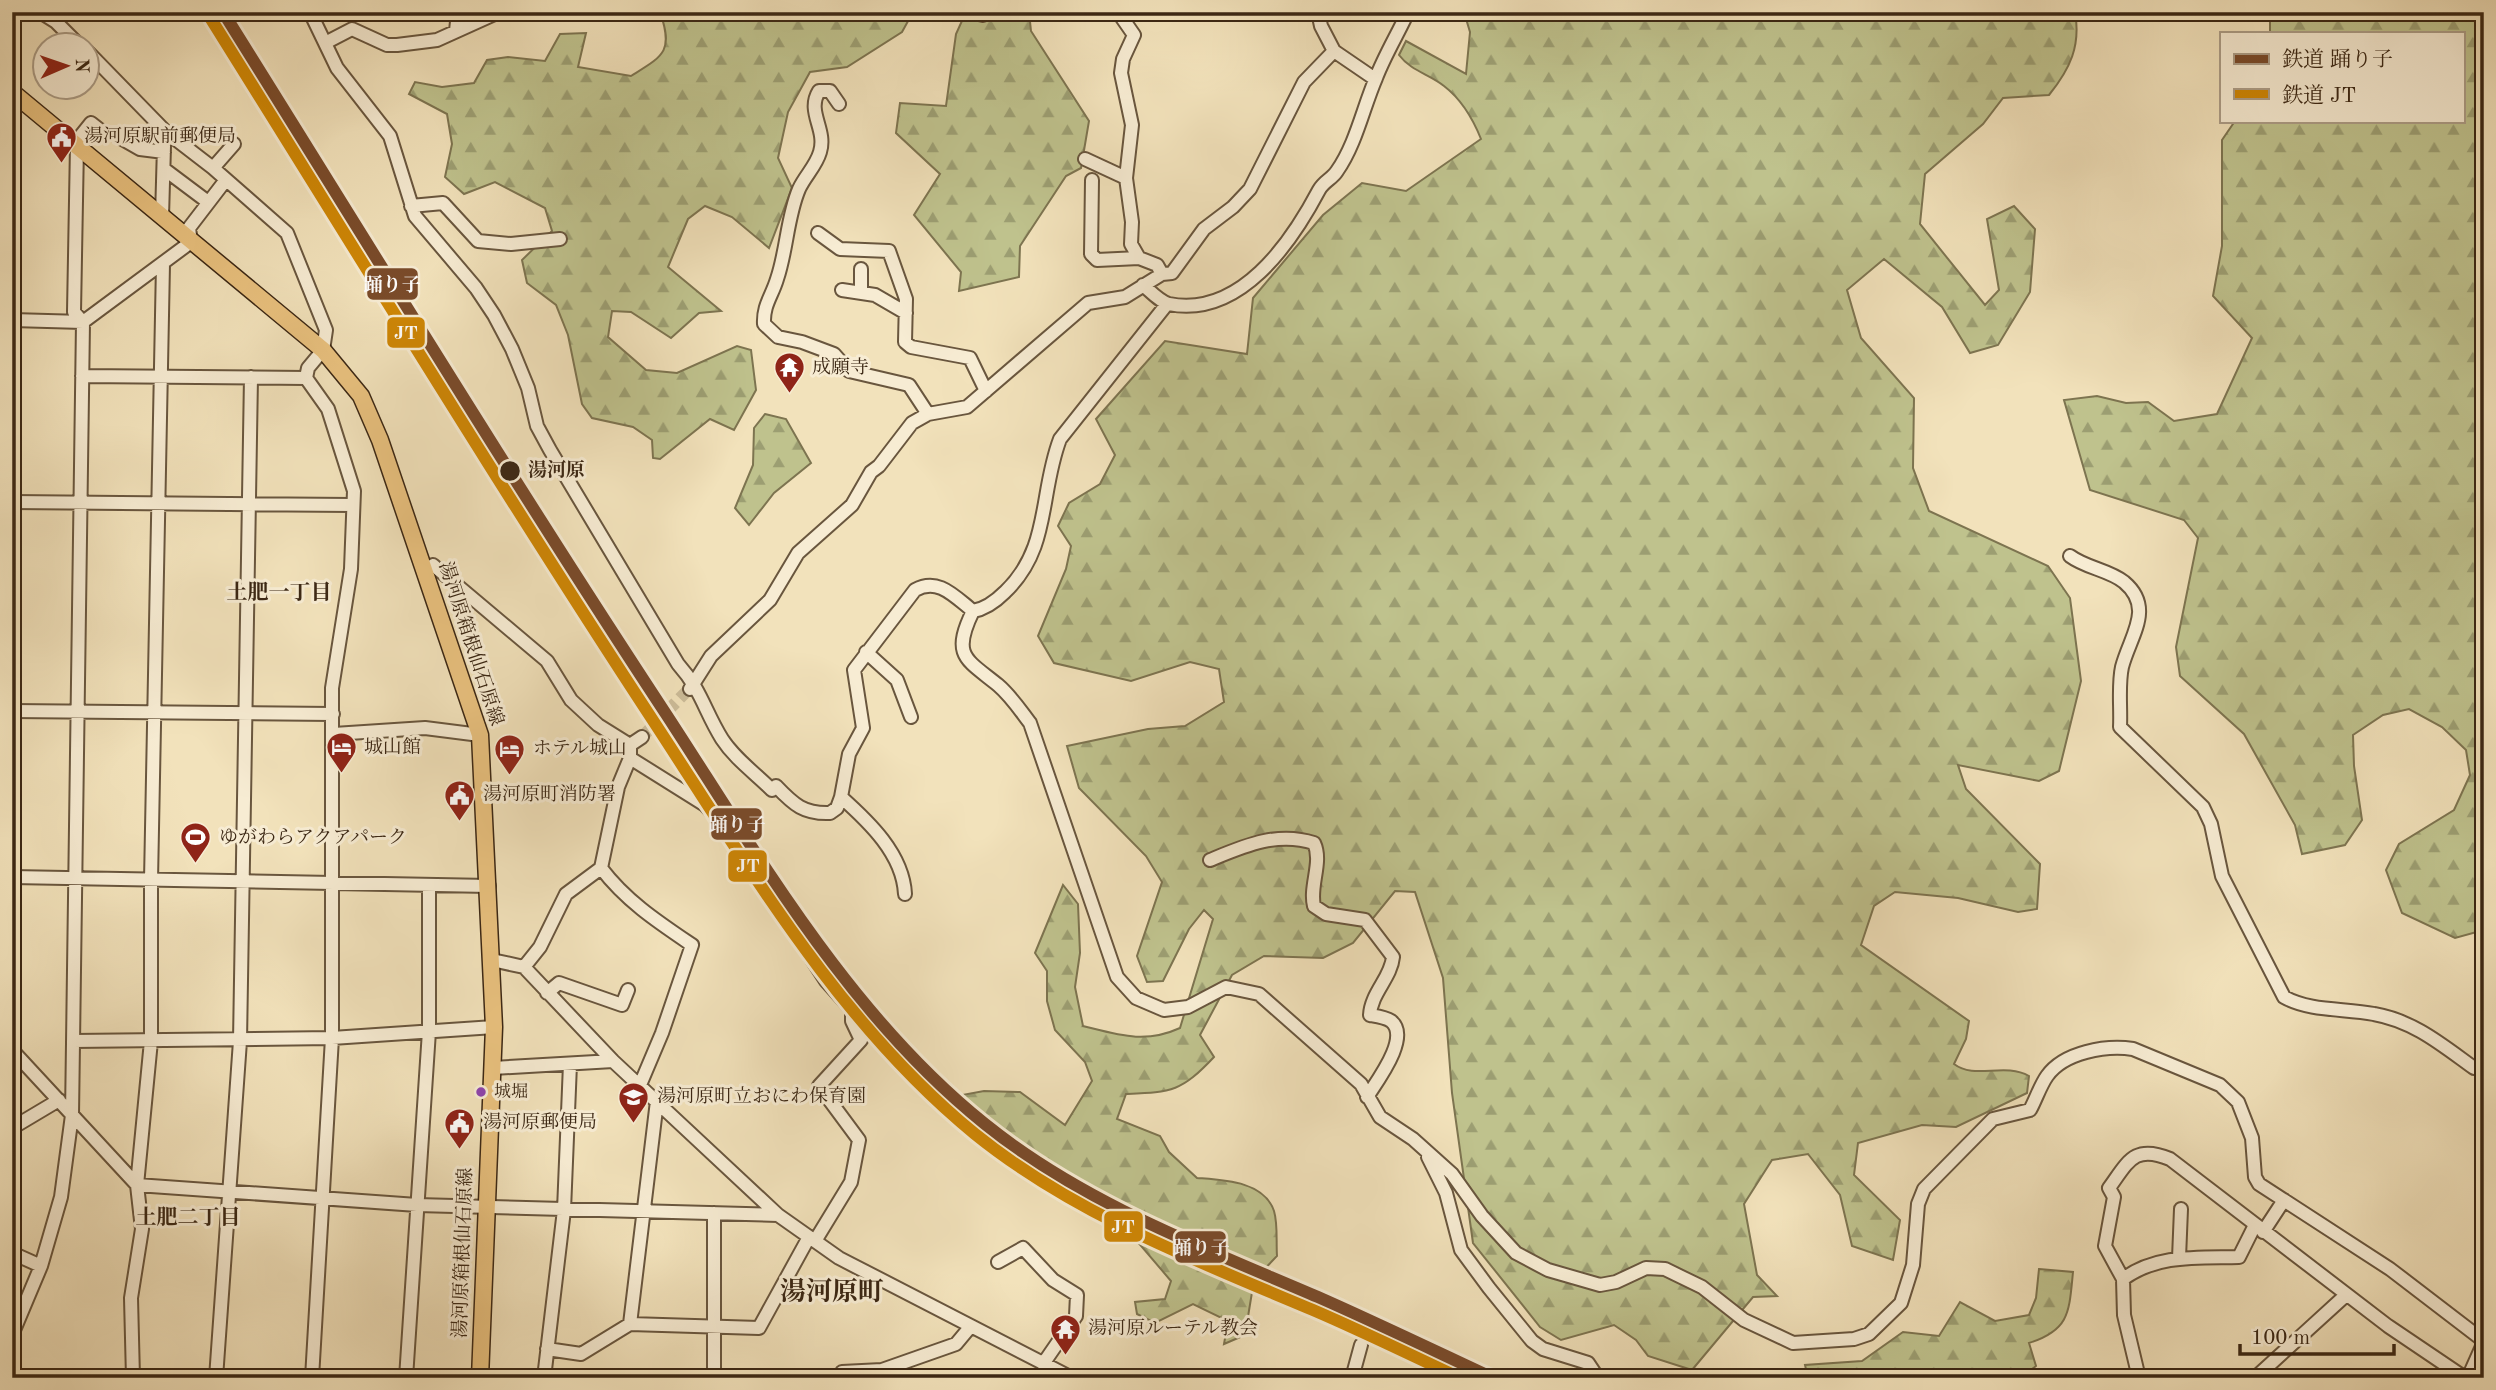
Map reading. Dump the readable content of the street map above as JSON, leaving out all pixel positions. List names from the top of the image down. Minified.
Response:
{"streets":{"main road":["湯河原箱根仙石原線"]},"districts":["土肥一丁目","土肥二丁目","湯河原町"],"places":{"public building":["湯河原駅前郵便局","湯河原町消防署","湯河原郵便局"],"temple":["成願寺","湯河原ルーテル教会"],"other":["湯河原","城堀"],"hotel":["城山館","ホテル城山"],"sports":["ゆがわらアクアパーク"],"school or university":["湯河原町立おにわ保育園"]},"lines":["rail line 踊り子","rail line JT"],"legend":["鉄道 踊り子","鉄道 JT"],"scale_bar":"100 m","north":"right"}
